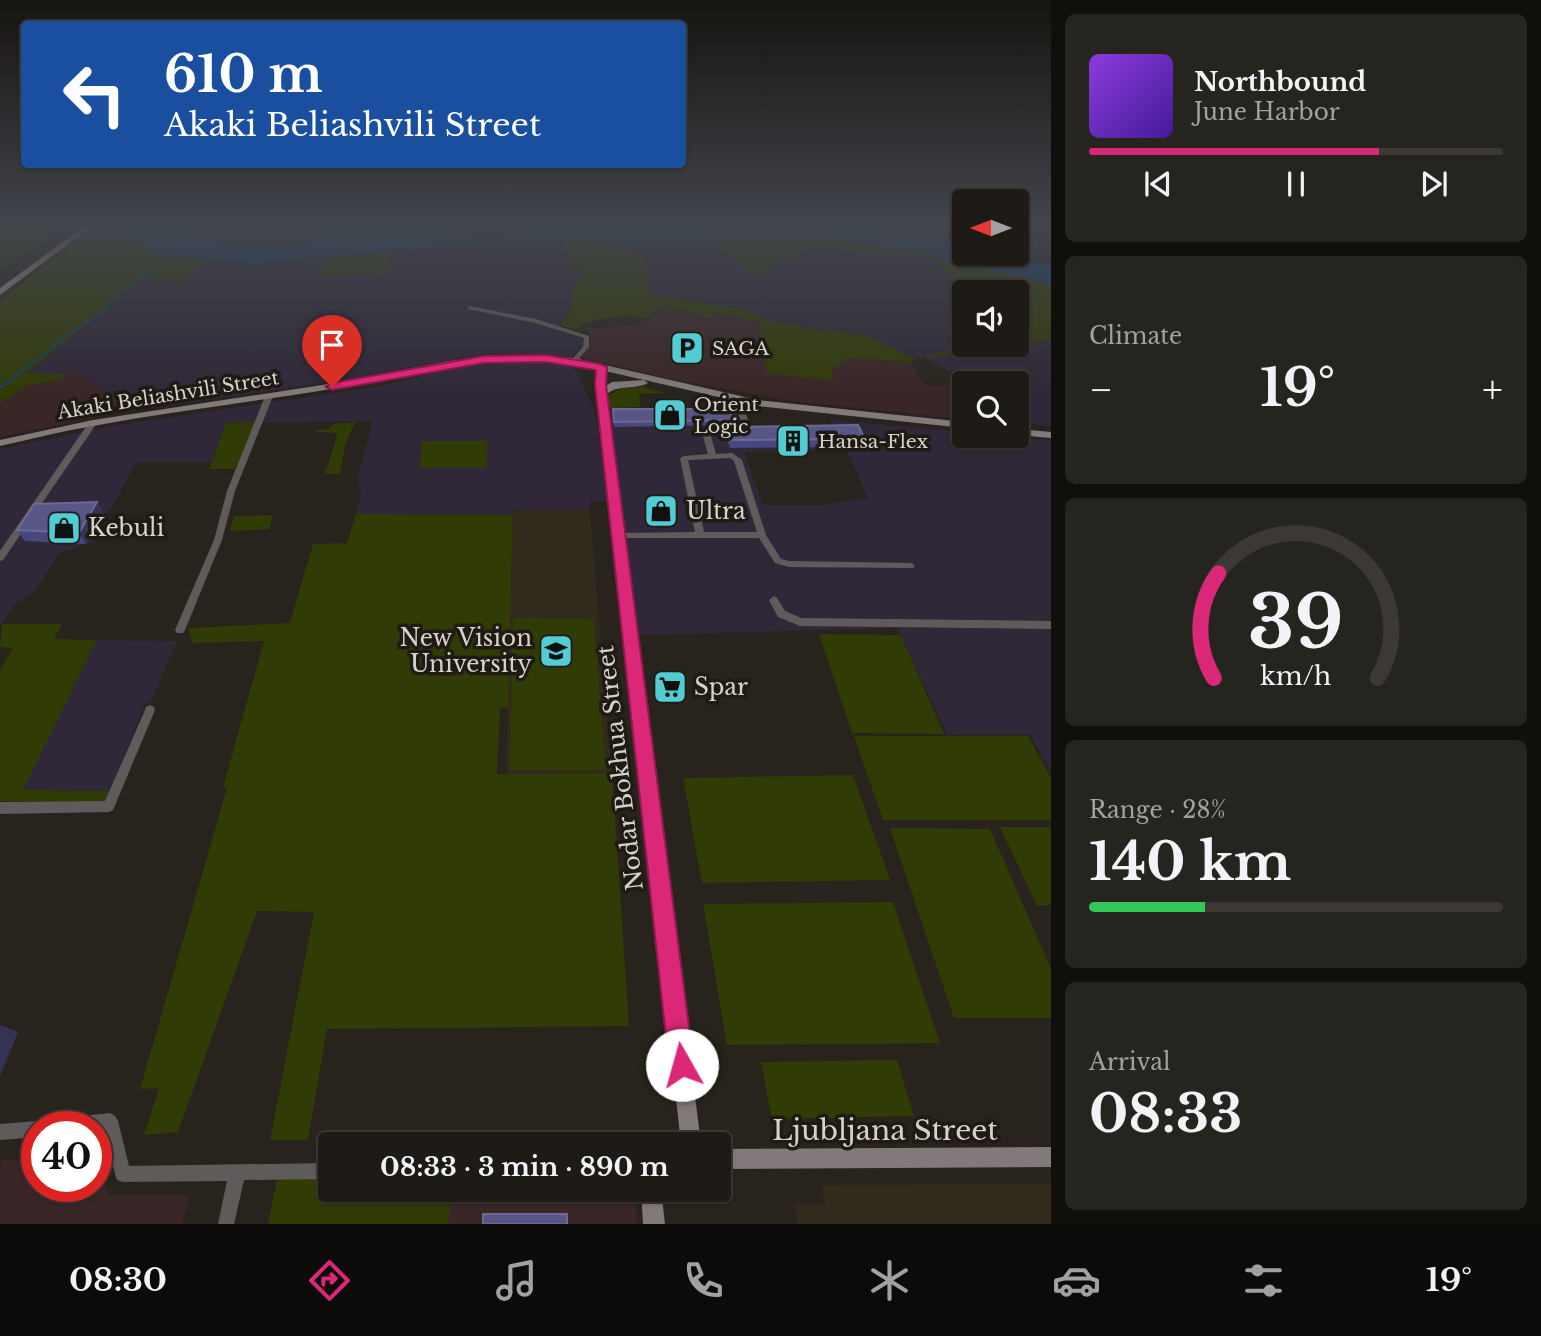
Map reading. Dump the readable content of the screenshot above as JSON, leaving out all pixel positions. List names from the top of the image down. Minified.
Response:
{"streets":{"main road":["Akaki Beliashvili Street"],"street":["Nodar Bokhua Street","Ljubljana Street"]},"places":{"parking":["SAGA"],"shop":["Orient Logic","Ultra","Kebuli"],"building":["Hansa-Flex"],"school or university":["New Vision University"],"supermarket":["Spar"]},"north":"left","page":{"turn":["610 m","Akaki Beliashvili Street"],"song":["Northbound","June Harbor"],"tile":["Climate",["Range · 28%","140 km"],["Arrival","08:33"]],"heat":["−","19°","+"],"limit":"40","trip":"08:33 · 3 min · 890 m","tabs":["08:30","19°"],"gauge":["39","km/h"]}}
